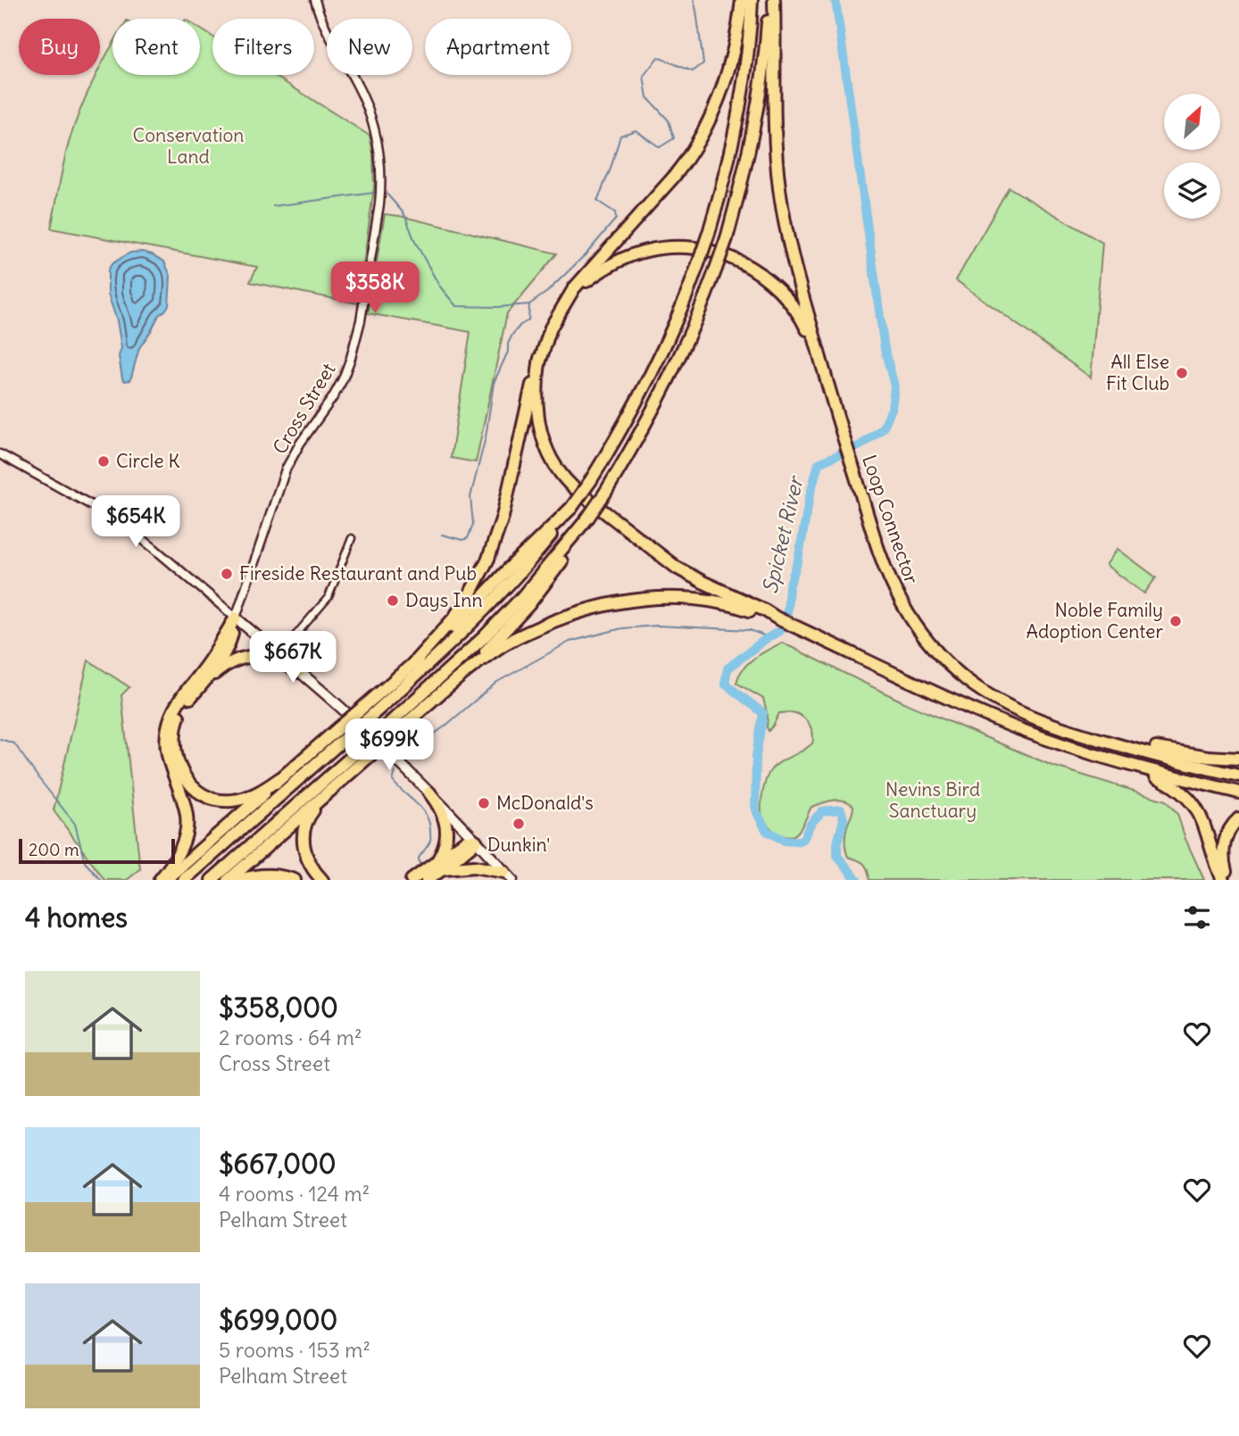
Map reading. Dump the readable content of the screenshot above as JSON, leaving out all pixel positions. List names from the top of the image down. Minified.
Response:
{"streets":{"highway":["Loop Connector"],"street":["Cross Street"]},"water":["Spicket River"],"parks":["Conservation Land","Nevins Bird Sanctuary"],"places":["All Else Fit Club","Circle K","Fireside Restaurant and Pub","Days Inn","Noble Family Adoption Center","McDonald's","Dunkin'"],"scale_bar":"200 m","north":"top right","page":{"chip":["Buy","Rent","Filters","New","Apartment"],"price":["$358K","$654K","$667K","$699K"],"scale":"200 m","heading":"4 homes","list":[{"name":"$358,000","note":"2 rooms · 64 m² · Cross Street"},{"name":"$667,000","note":"4 rooms · 124 m² · Pelham Street"},{"name":"$699,000","note":"5 rooms · 153 m² · Pelham Street"}]}}
